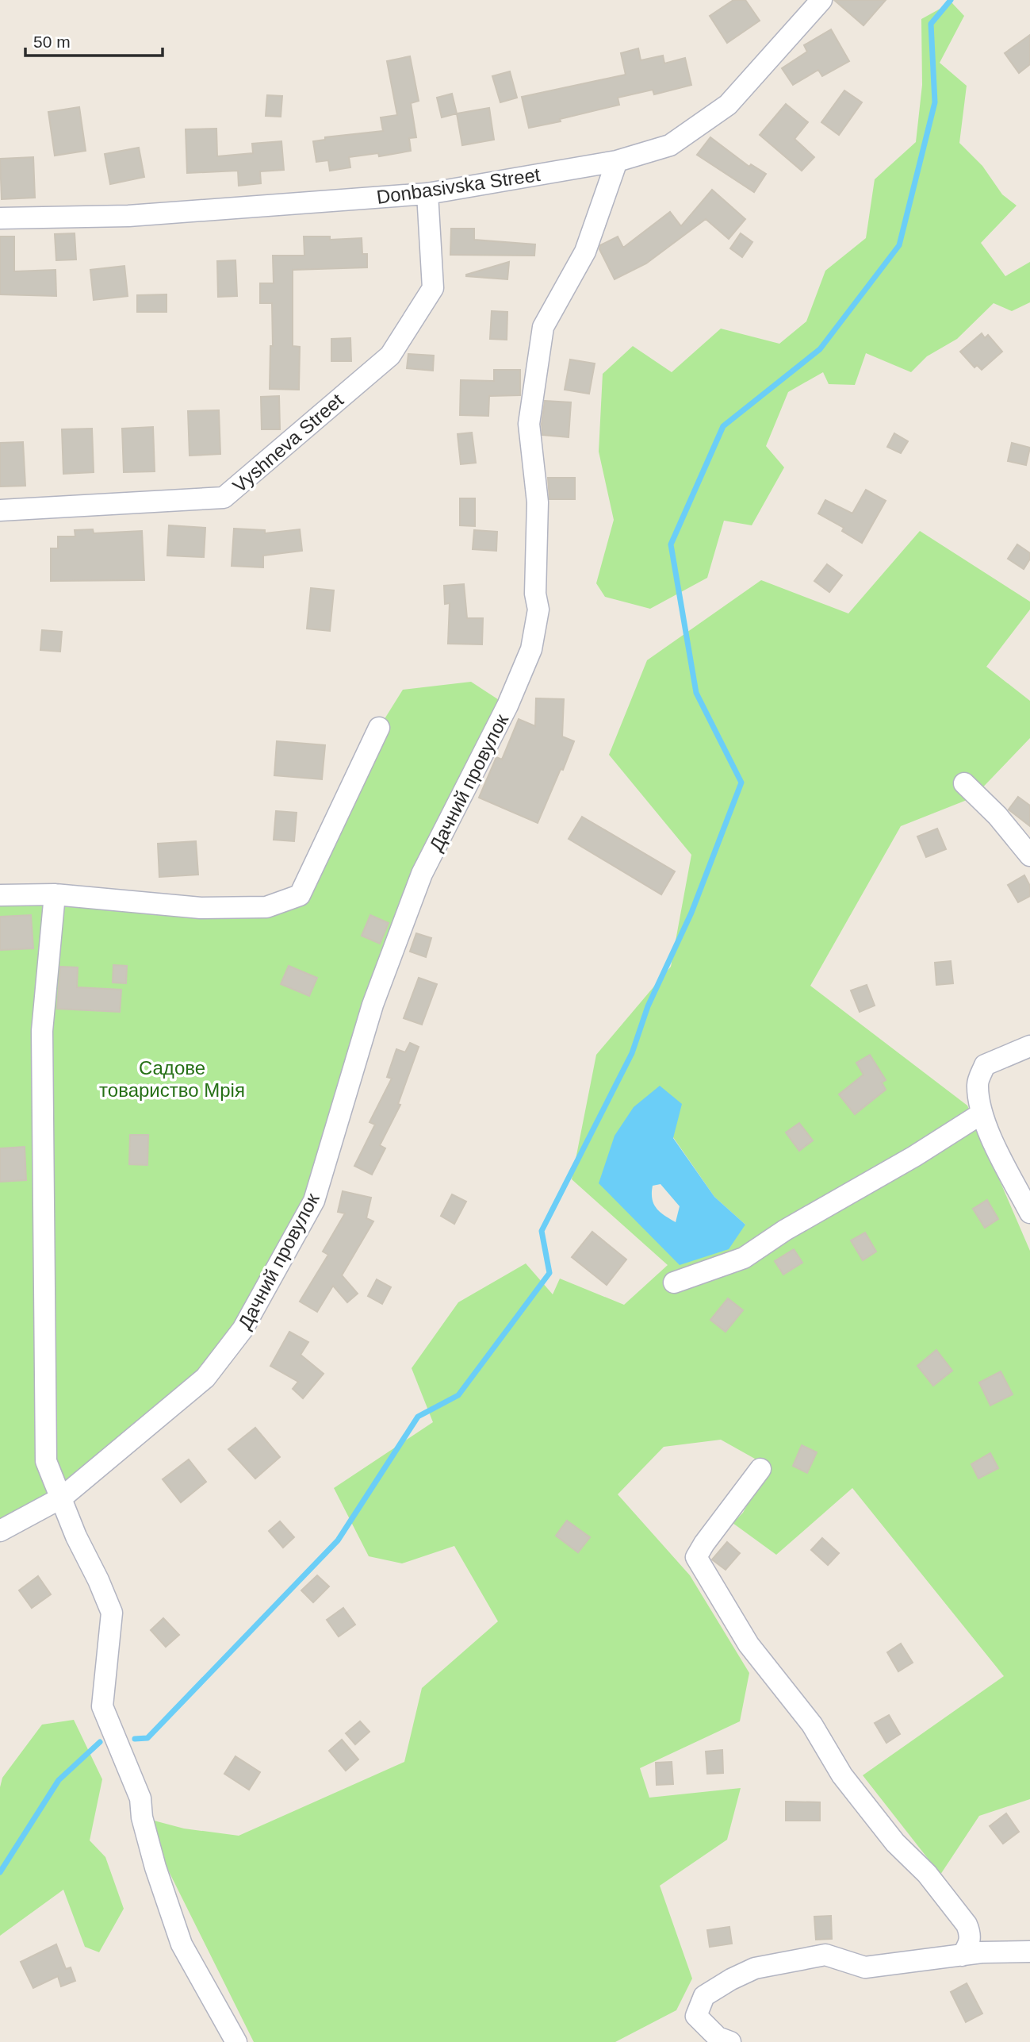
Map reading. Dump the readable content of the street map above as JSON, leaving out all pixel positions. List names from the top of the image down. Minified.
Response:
{"streets":{"street":["Donbasivska Street","Vyshneva Street","Дачний провулок"]},"crossings":[["Donbasivska Street","Vyshneva Street"],["Donbasivska Street","Дачний провулок"]],"parks":["Садове товариство Мрія"],"scale_bar":"50 m"}
